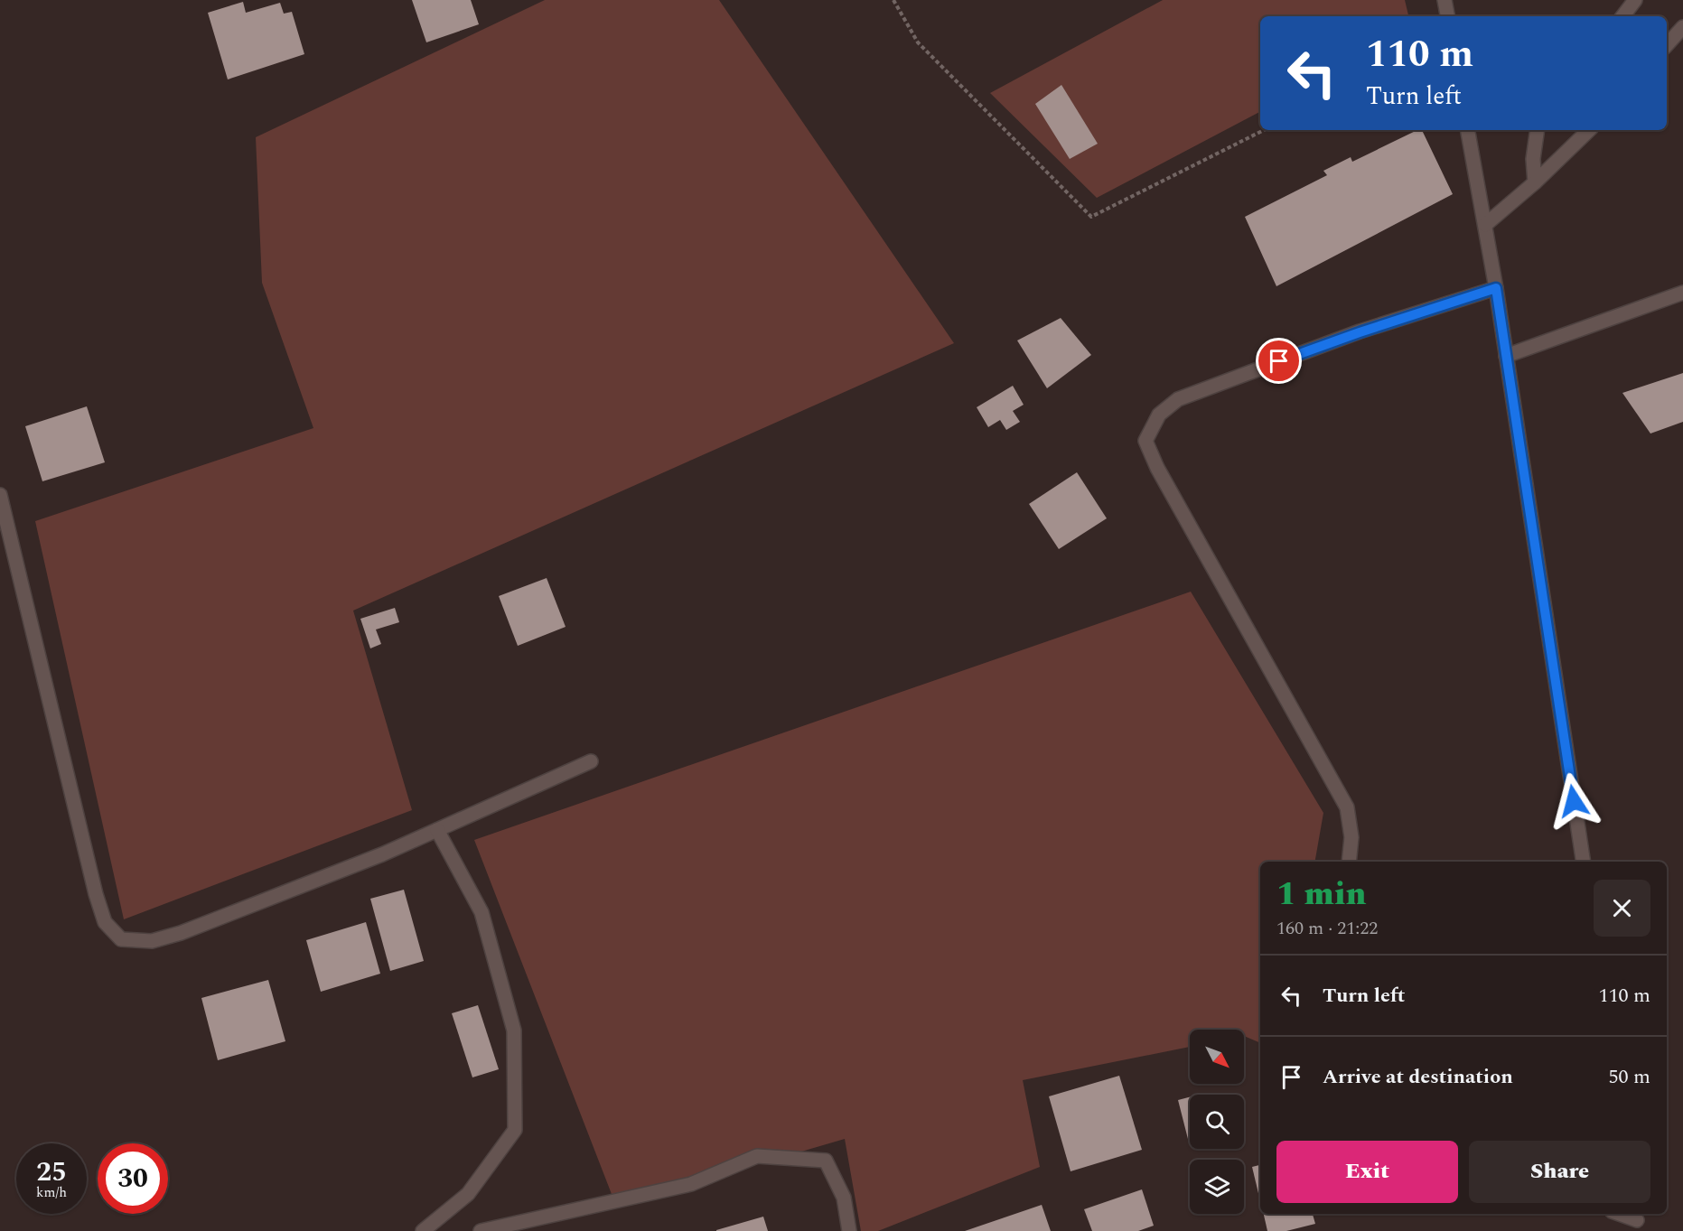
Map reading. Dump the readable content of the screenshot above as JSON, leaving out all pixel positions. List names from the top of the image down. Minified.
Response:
{"north":"bottom right","page":{"turn":["110 m","Turn left"],"heading":["1 min","160 m · 21:22"],"list":[{"name":"Turn left","value":"110 m"},{"name":"Arrive at destination","value":"50 m"}],"buttons":["Exit","Share"],"speed":"25 km/h","limit":"30"}}
